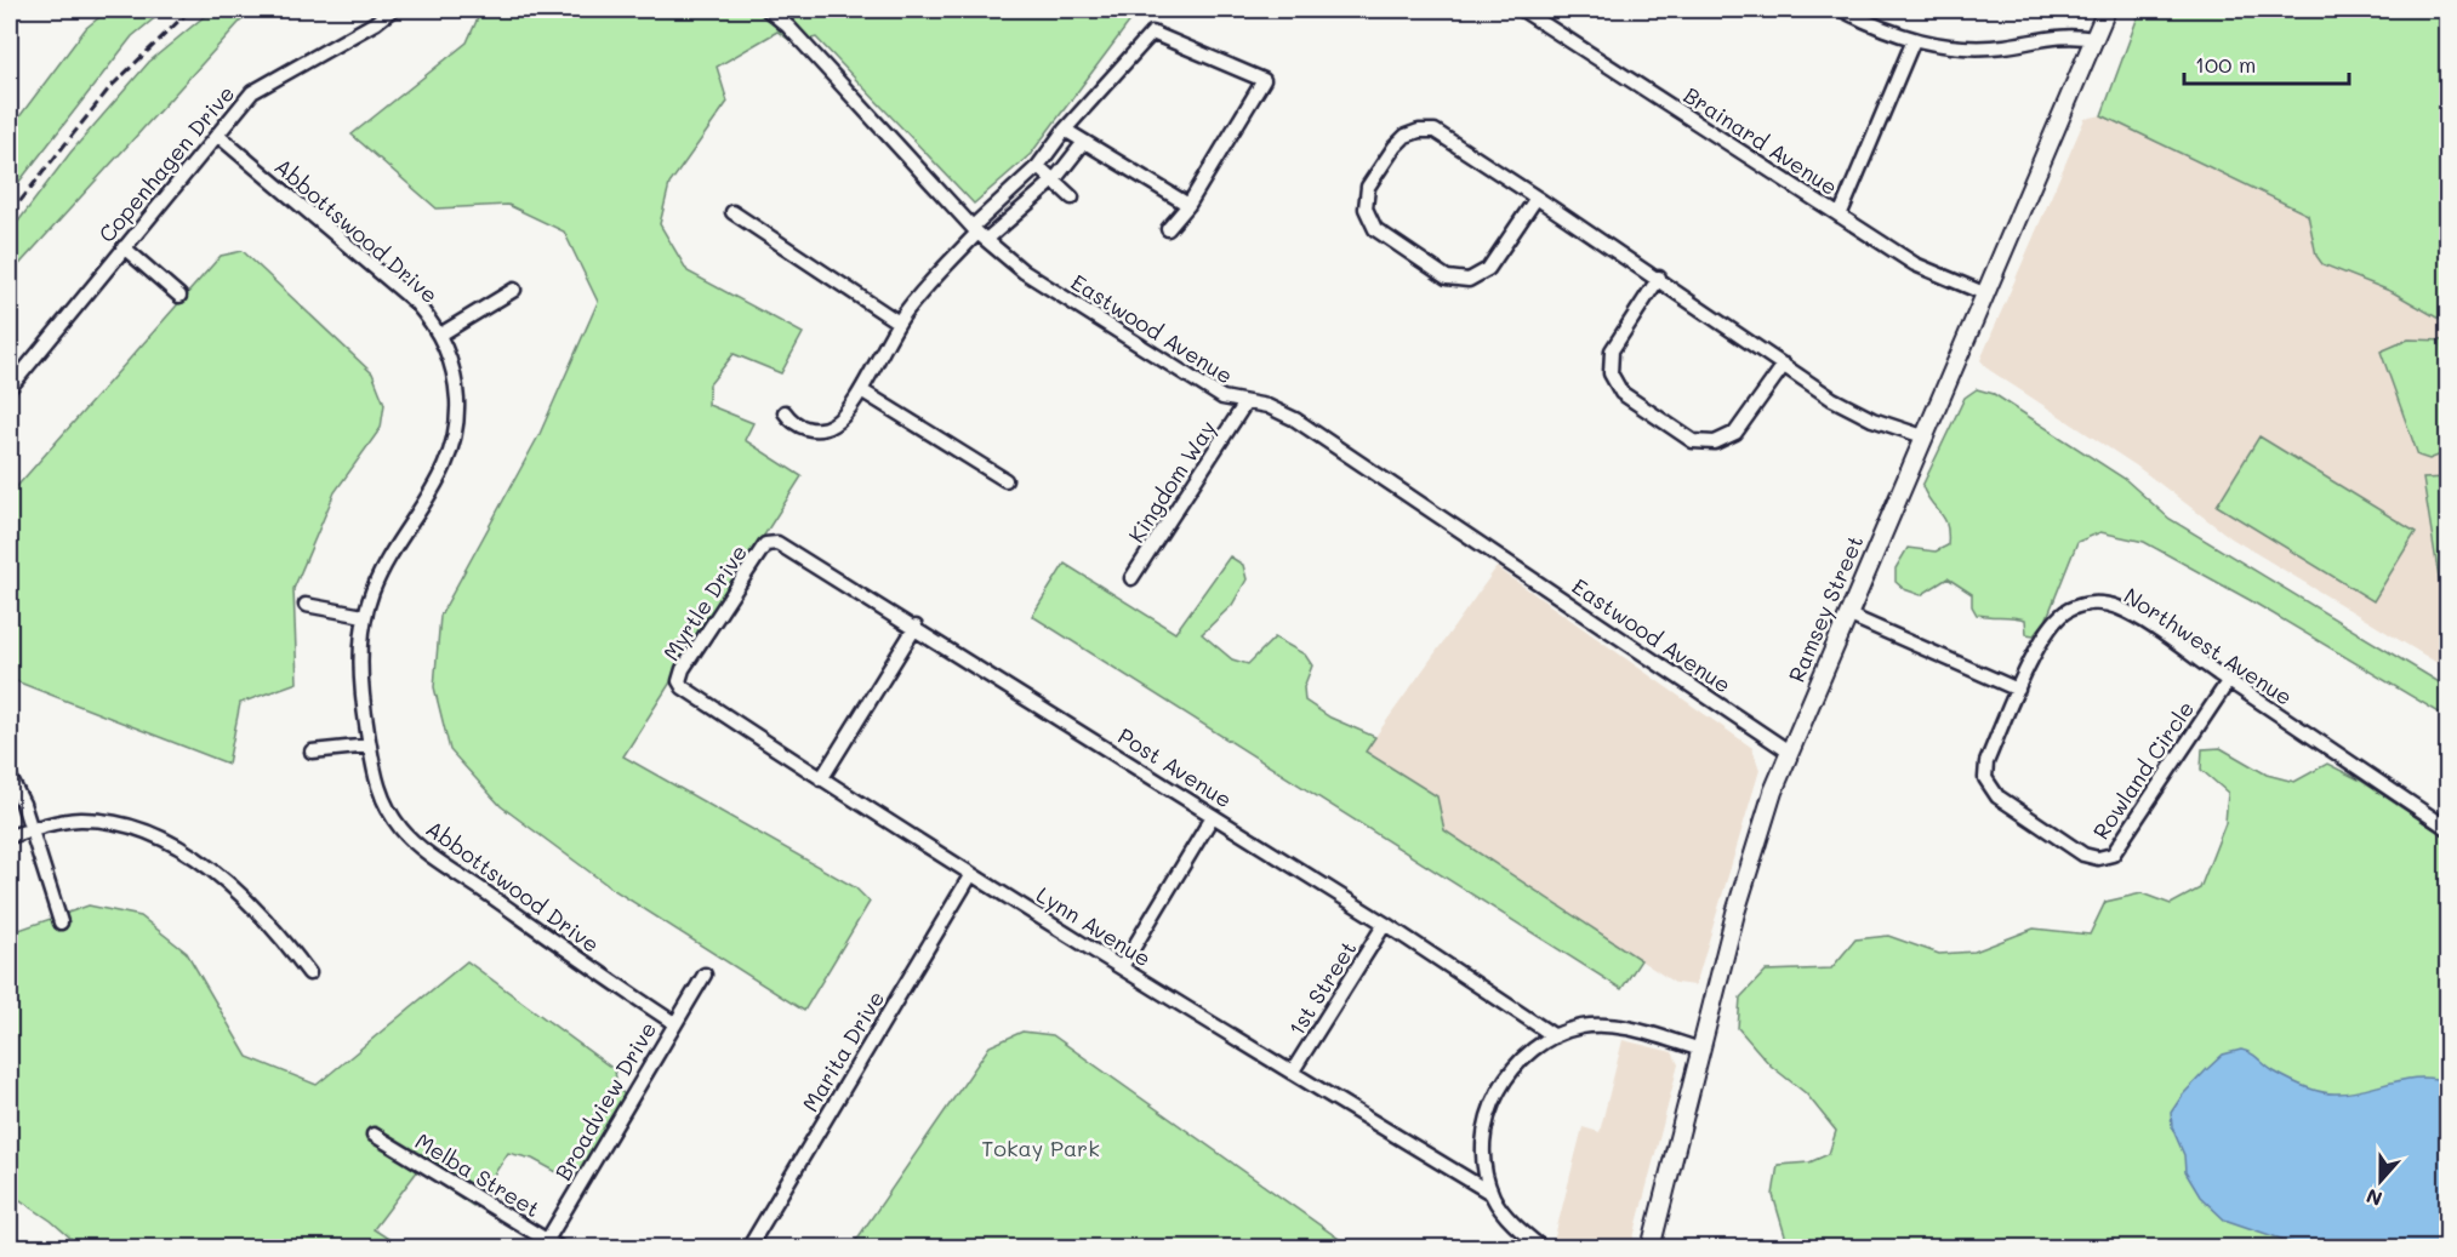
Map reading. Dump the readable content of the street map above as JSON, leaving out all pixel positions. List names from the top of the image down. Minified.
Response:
{"streets":{"main road":["Ramsey Street"],"street":["Brainard Avenue","Copenhagen Drive","Abbottswood Drive","Eastwood Avenue","Kingdom Way","Myrtle Drive","Northwest Avenue","Post Avenue","Rowland Circle","Lynn Avenue","1st Street","Marita Drive","Broadview Drive","Melba Street"]},"crossings":[["Brainard Avenue","Ramsey Street"],["Copenhagen Drive","Abbottswood Drive"],["Abbottswood Drive","Broadview Drive"],["Eastwood Avenue","Kingdom Way"],["Eastwood Avenue","Ramsey Street"],["Myrtle Drive","Post Avenue"],["Myrtle Drive","Lynn Avenue"],["Northwest Avenue","Rowland Circle"],["Post Avenue","1st Street"],["Lynn Avenue","1st Street"],["Lynn Avenue","Marita Drive"],["Broadview Drive","Melba Street"]],"parks":["Tokay Park"],"scale_bar":"100 m","north":"bottom"}
